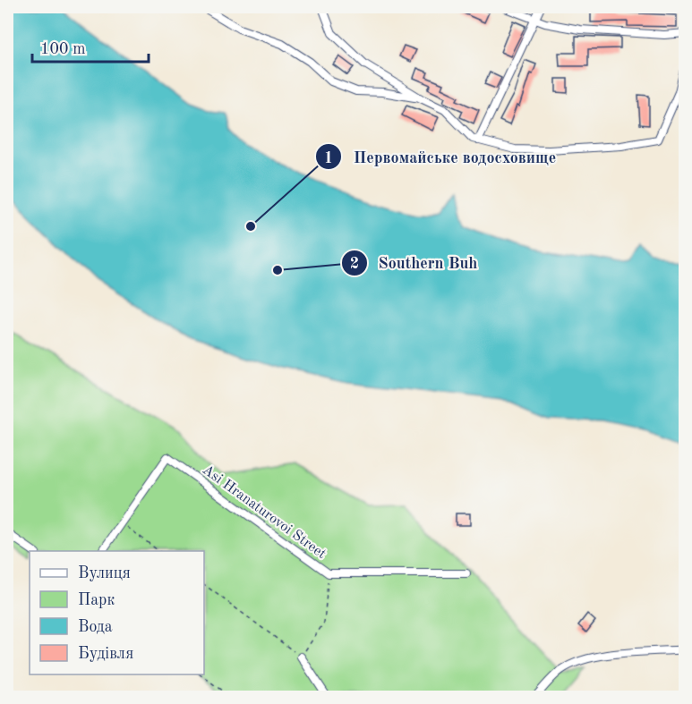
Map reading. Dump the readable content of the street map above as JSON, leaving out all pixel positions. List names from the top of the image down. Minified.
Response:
{"streets":{"street":["Asi Hranaturovoi Street"]},"places":["Первомайське водосховище","Southern Buh"],"legend":["Вулиця","Парк","Вода","Будівля"],"scale_bar":"100 m"}
